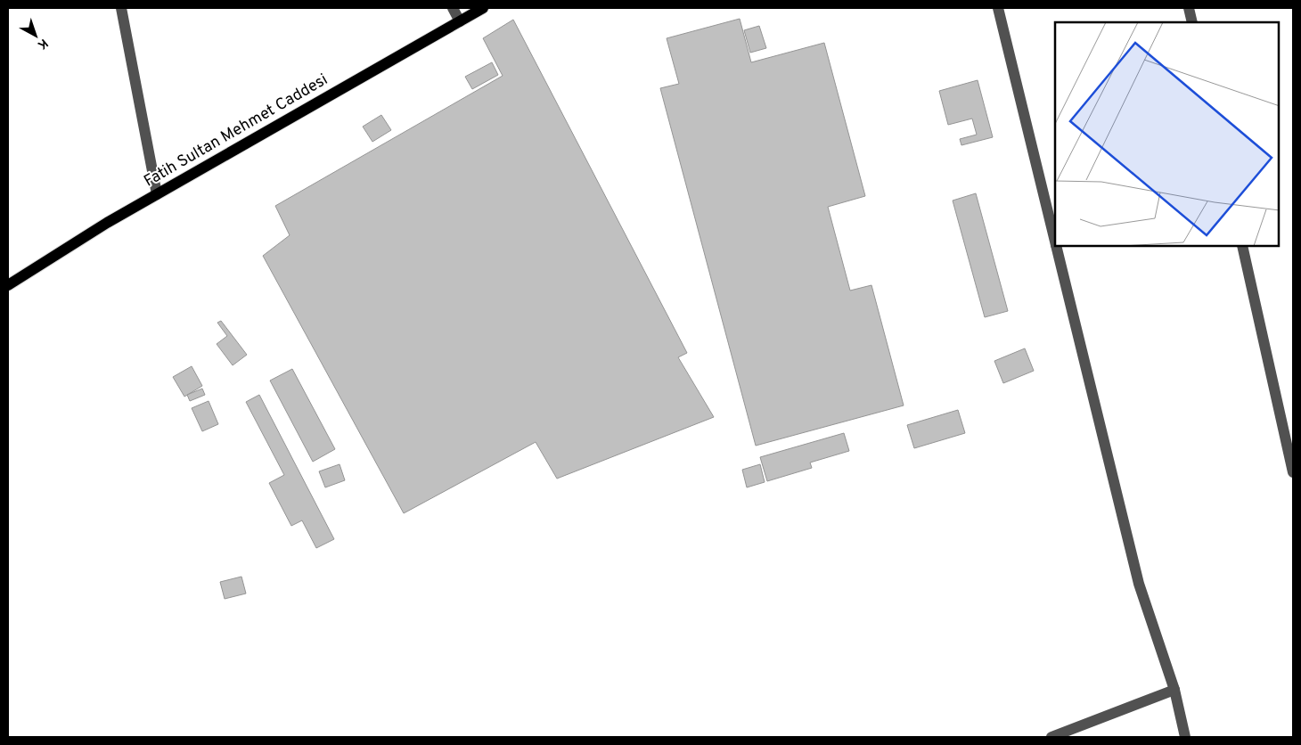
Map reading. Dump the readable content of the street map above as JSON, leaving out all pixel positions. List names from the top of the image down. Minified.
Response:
{"streets":{"main road":["Fatih Sultan Mehmet Caddesi"]},"north":"bottom right"}
